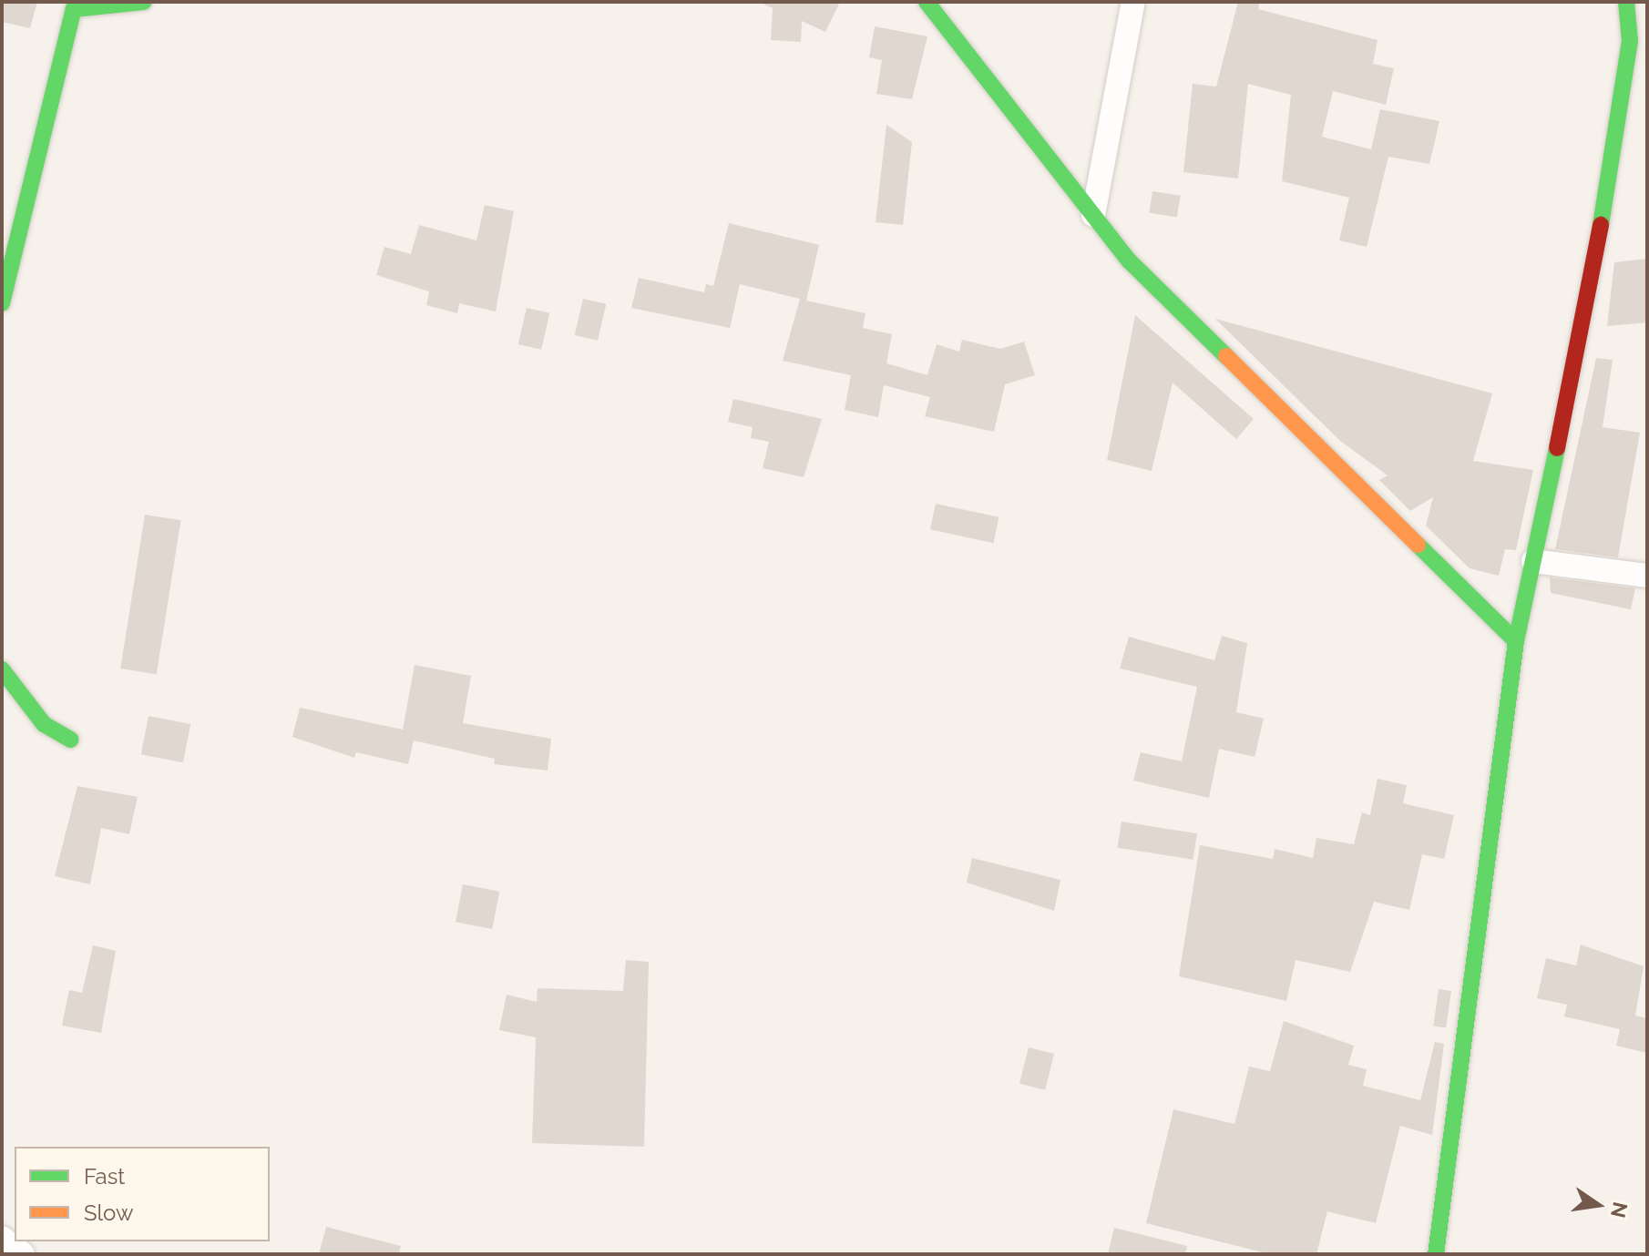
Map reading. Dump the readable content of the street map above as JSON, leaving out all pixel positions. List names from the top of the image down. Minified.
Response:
{"legend":["Fast","Slow"],"north":"right"}
